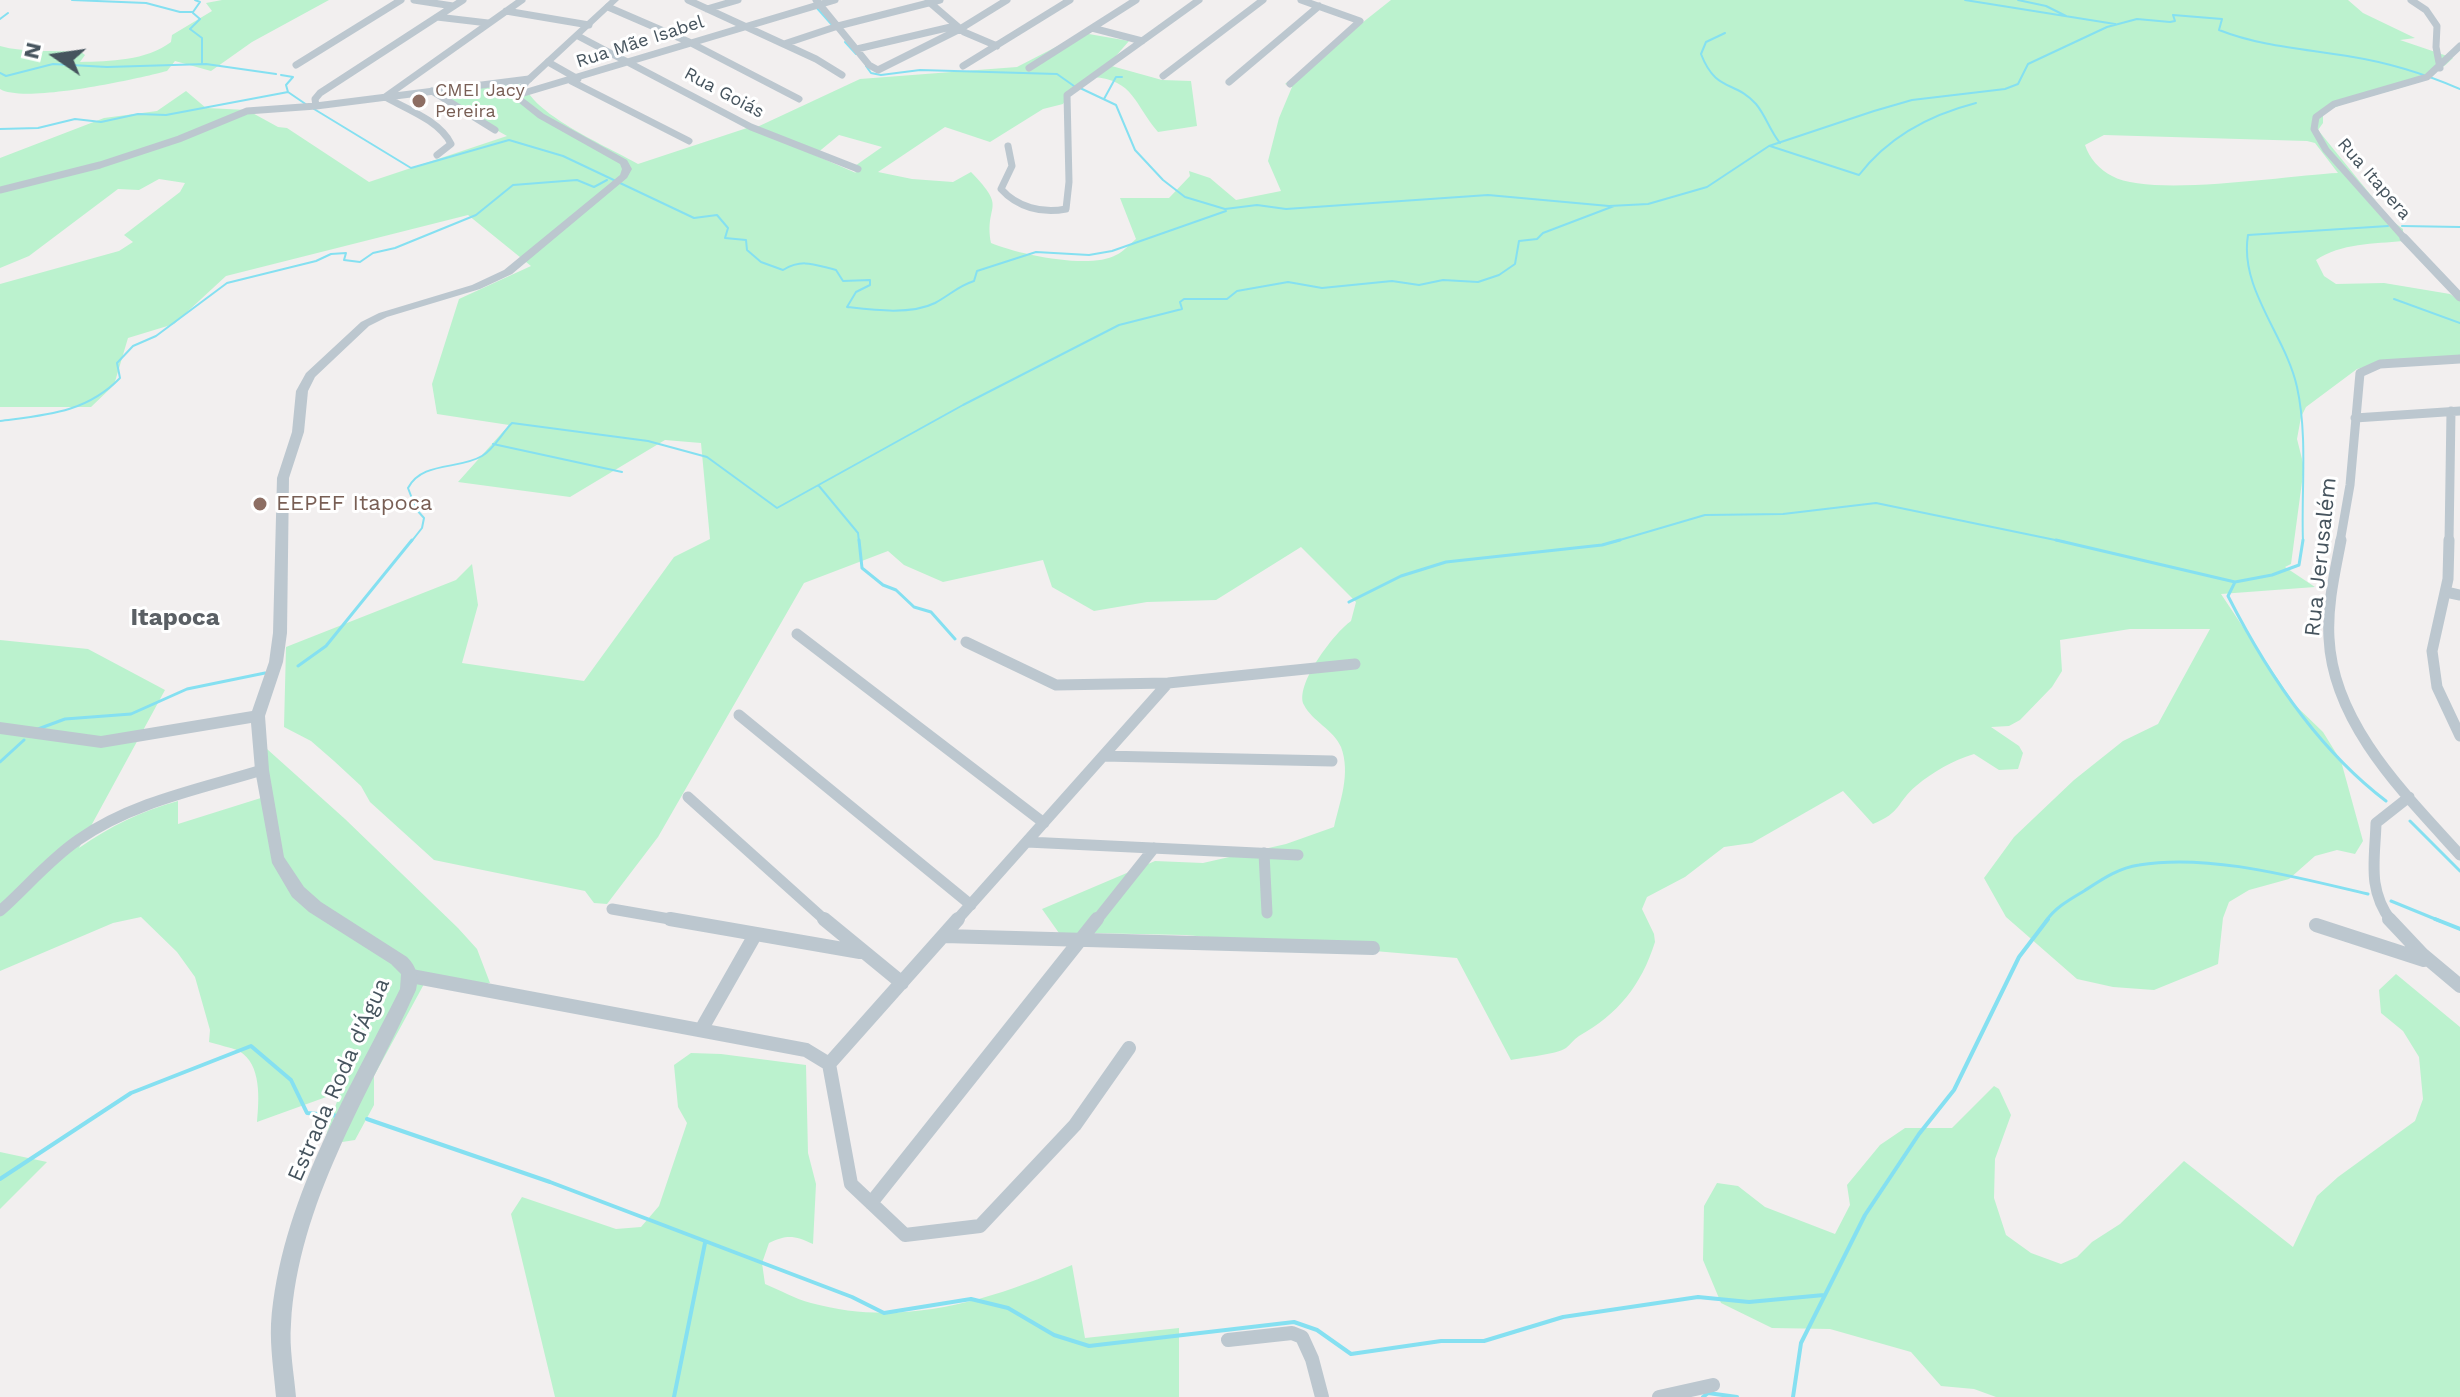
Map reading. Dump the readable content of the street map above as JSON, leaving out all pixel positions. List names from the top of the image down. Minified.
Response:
{"streets":{"street":["Rua Mãe Isabel","Rua Goiás","Rua Itapera","Rua Jerusalém","Estrada Roda d'Água"]},"crossings":[["Rua Mãe Isabel","Rua Goiás"],["Rua Mãe Isabel","Estrada Roda d'Água"]],"districts":["Itapoca"],"places":["CMEI Jacy Pereira","EEPEF Itapoca"],"north":"left"}
